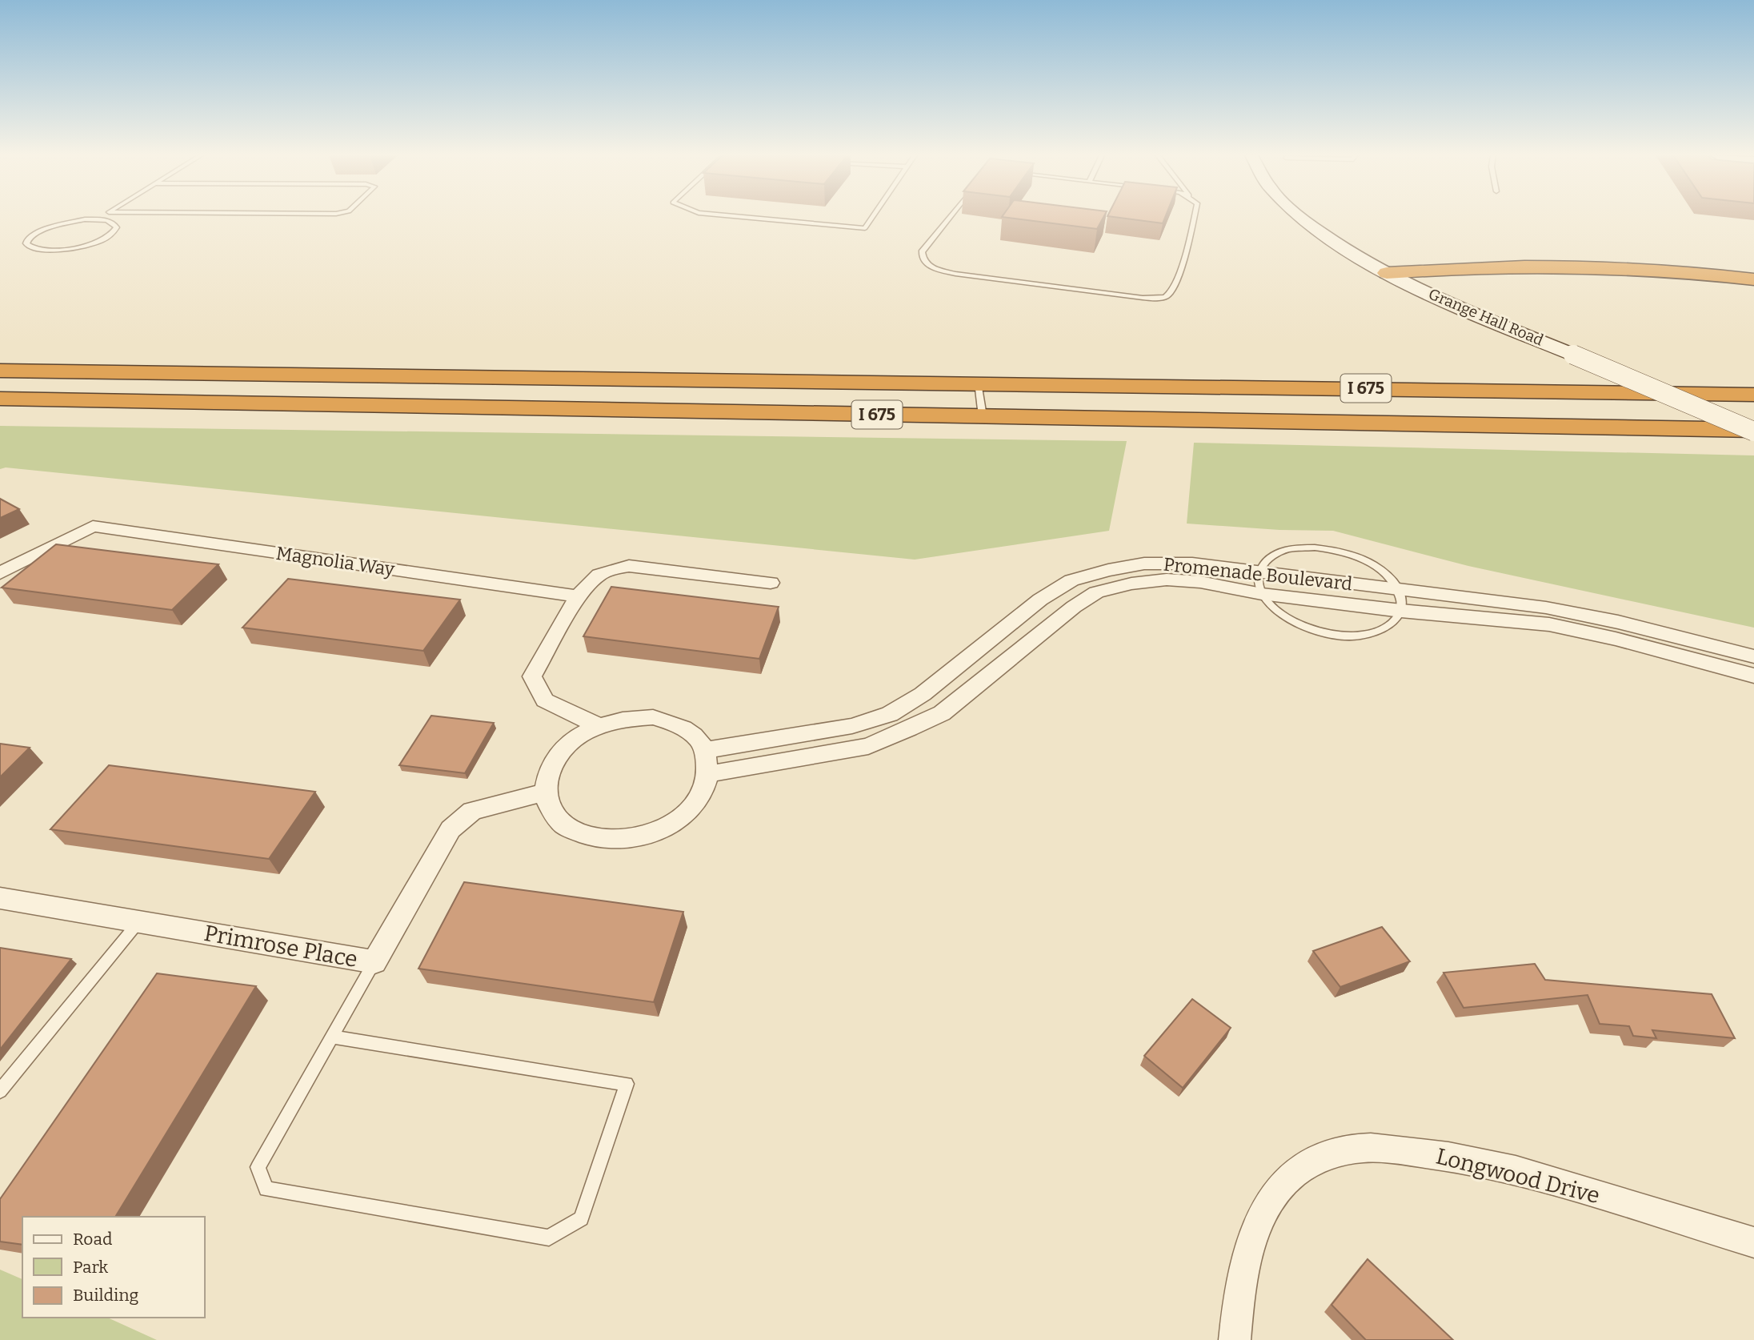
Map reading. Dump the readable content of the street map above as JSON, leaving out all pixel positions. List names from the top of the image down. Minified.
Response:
{"streets":{"highway":["I 675"],"main road":["Grange Hall Road"],"street":["Magnolia Way","Promenade Boulevard","Primrose Place","Longwood Drive"]},"crossings":[["Grange Hall Road","I 675"],["Promenade Boulevard","Primrose Place"]],"legend":["Road","Park","Building"]}
